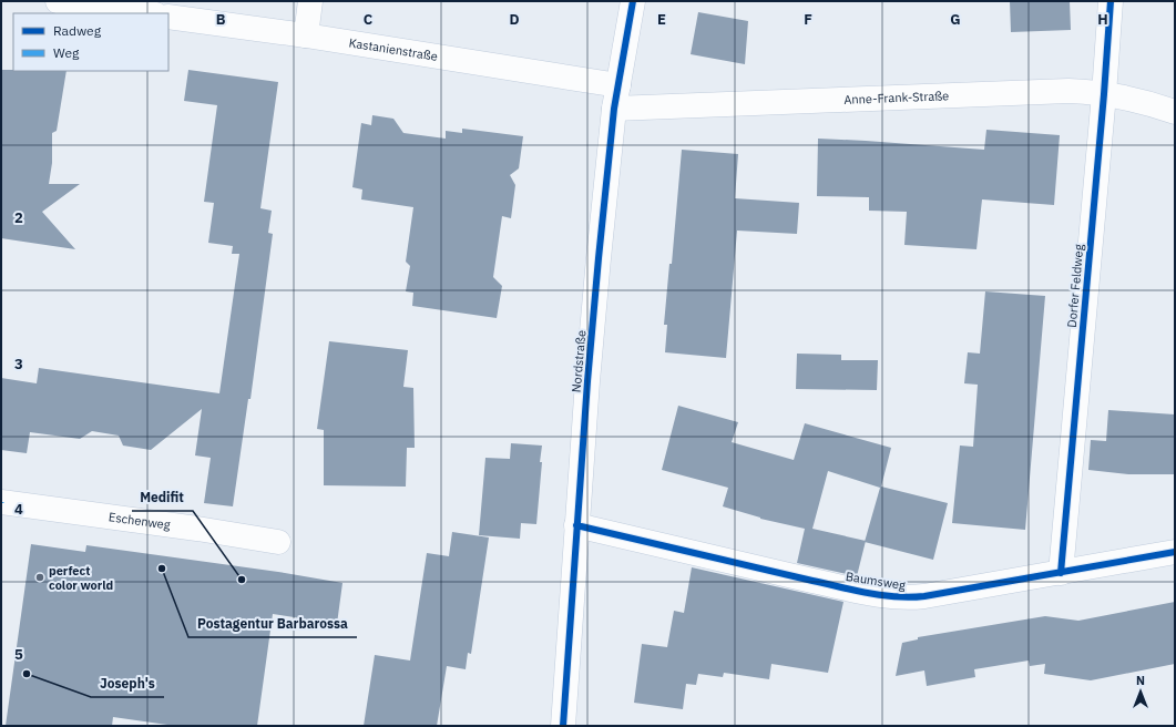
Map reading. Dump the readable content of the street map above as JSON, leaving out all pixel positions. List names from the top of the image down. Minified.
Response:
{"streets":{"street":["Kastanienstraße","Anne-Frank-Straße","Dorfer Feldweg","Nordstraße","Eschenweg","Baumsweg"]},"crossings":[["Kastanienstraße","Nordstraße"],["Anne-Frank-Straße","Dorfer Feldweg"],["Anne-Frank-Straße","Nordstraße"],["Dorfer Feldweg","Baumsweg"],["Nordstraße","Baumsweg"]],"places":["Postagentur Barbarossa","perfect color world","Medifit","Joseph's"],"legend":["Radweg","Weg"],"north":"top","grid":{"columns":["B","C","D","E","F","G","H"],"rows":["2","3","4","5"]}}
